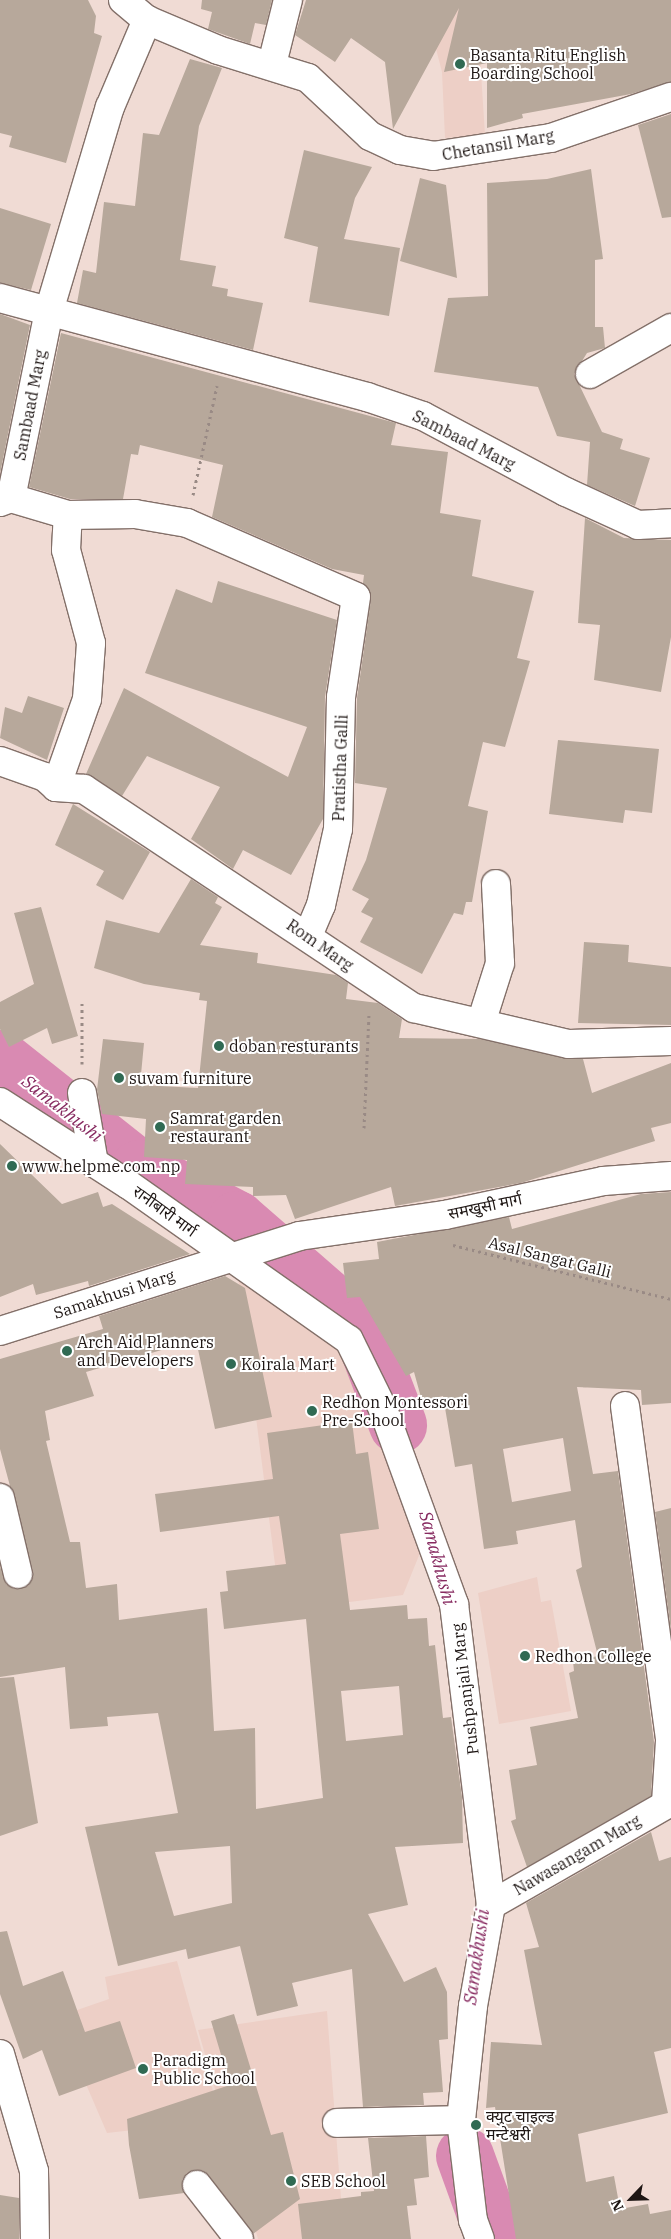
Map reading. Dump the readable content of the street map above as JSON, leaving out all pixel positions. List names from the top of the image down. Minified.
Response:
{"streets":{"street":["Chetansil Marg","Sambaad Marg","Pratistha Galli","Rom Marg","समखुसी मार्ग","रानीबारी मार्ग","Samakhusi Marg","Pushpanjali Marg","Nawasangam Marg"],"path":["Asal Sangat Galli"]},"crossings":[["Pratistha Galli","Rom Marg"],["समखुसी मार्ग","रानीबारी मार्ग"],["समखुसी मार्ग","Asal Sangat Galli"],["समखुसी मार्ग","Samakhusi Marg"],["समखुसी मार्ग","Pushpanjali Marg"],["रानीबारी मार्ग","Samakhusi Marg"],["रानीबारी मार्ग","Pushpanjali Marg"],["Samakhusi Marg","Pushpanjali Marg"],["Pushpanjali Marg","Nawasangam Marg"]],"water":["Samakhushi"],"places":["Basanta Ritu English Boarding School","doban resturants","suvam furniture","Samrat garden restaurant","www.helpme.com.np","Arch Aid Planners and Developers","Koirala Mart","Redhon Montessori Pre-School","Redhon College","Paradigm Public School","क्युट चाइल्ड मन्टेश्वरी","SEB School"],"north":"bottom left"}
